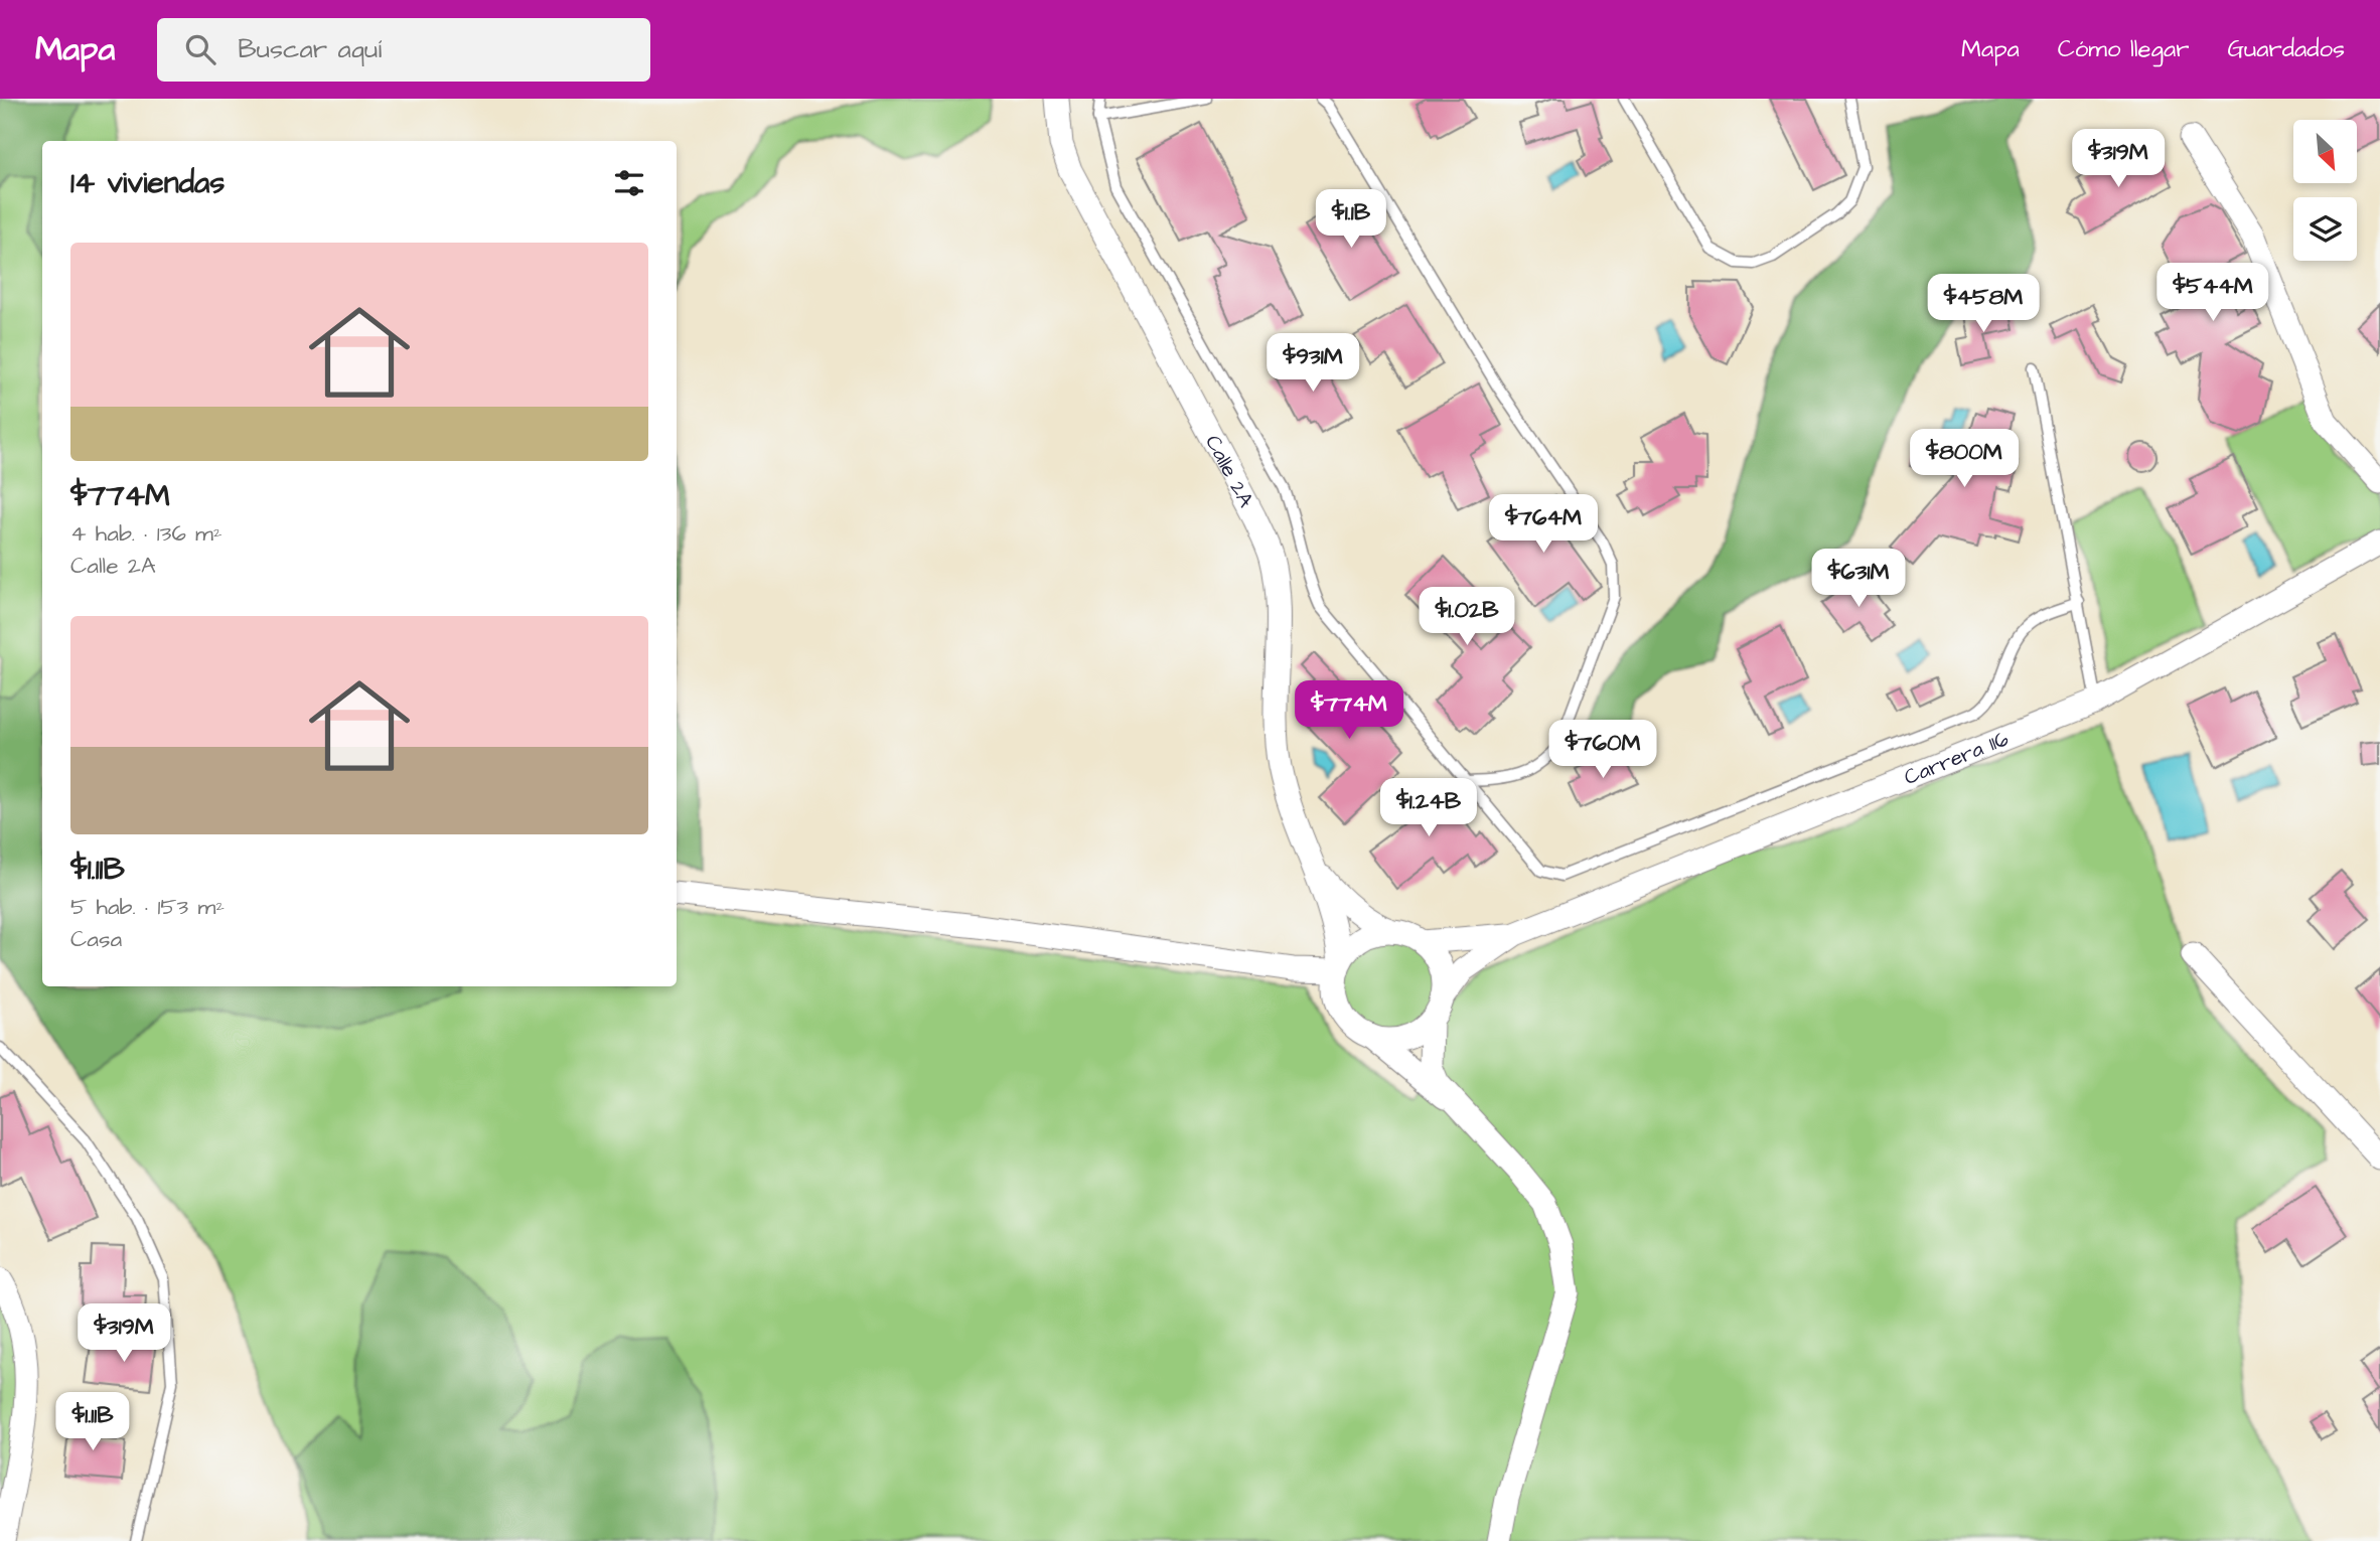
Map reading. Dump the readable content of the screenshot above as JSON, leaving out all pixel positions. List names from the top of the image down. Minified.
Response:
{"streets":{"street":["Calle 2A","Carrera 116"]},"crossings":[["Calle 2A","Carrera 116"]],"north":"bottom right","page":{"header":"Mapa","search":"Buscar aquí","nav":["Mapa","Cómo llegar","Guardados"],"price":["$319M","$1.1B","$544M","$458M","$931M","$800M","$764M","$631M","$1.02B","$774M","$760M","$1.24B","$319M","$1.11B"],"heading":"14 viviendas","list":[{"name":"$774M","note":"4 hab. · 136 m² · Calle 2A"},{"name":"$1.11B","note":"5 hab. · 153 m² · Casa"}]}}
